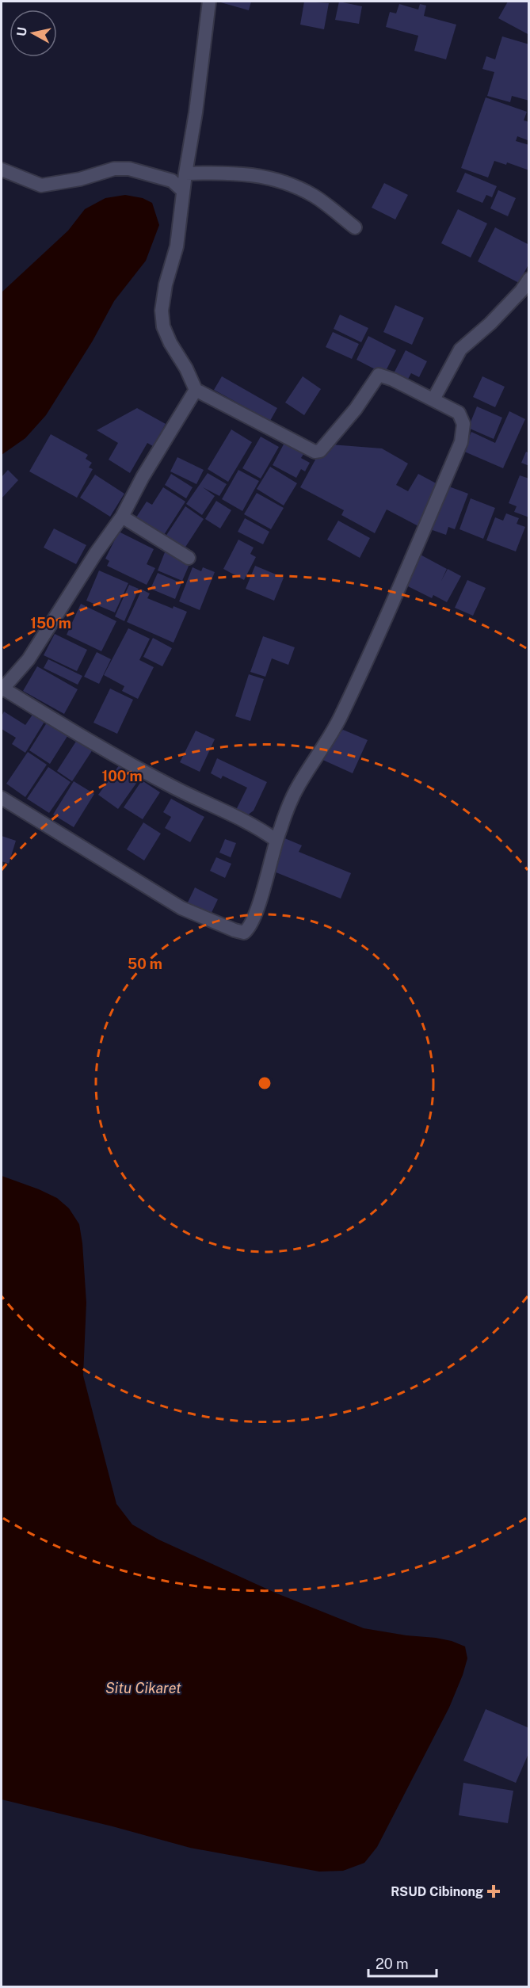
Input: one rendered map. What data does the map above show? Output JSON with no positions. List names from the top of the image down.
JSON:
{
  "water": ["Situ Cikaret"],
  "places": {
    "health": ["RSUD Cibinong"]
  },
  "scale_bar": "20 m",
  "north": "left",
  "rings": ["150 m", "100 m", "50 m"]
}
